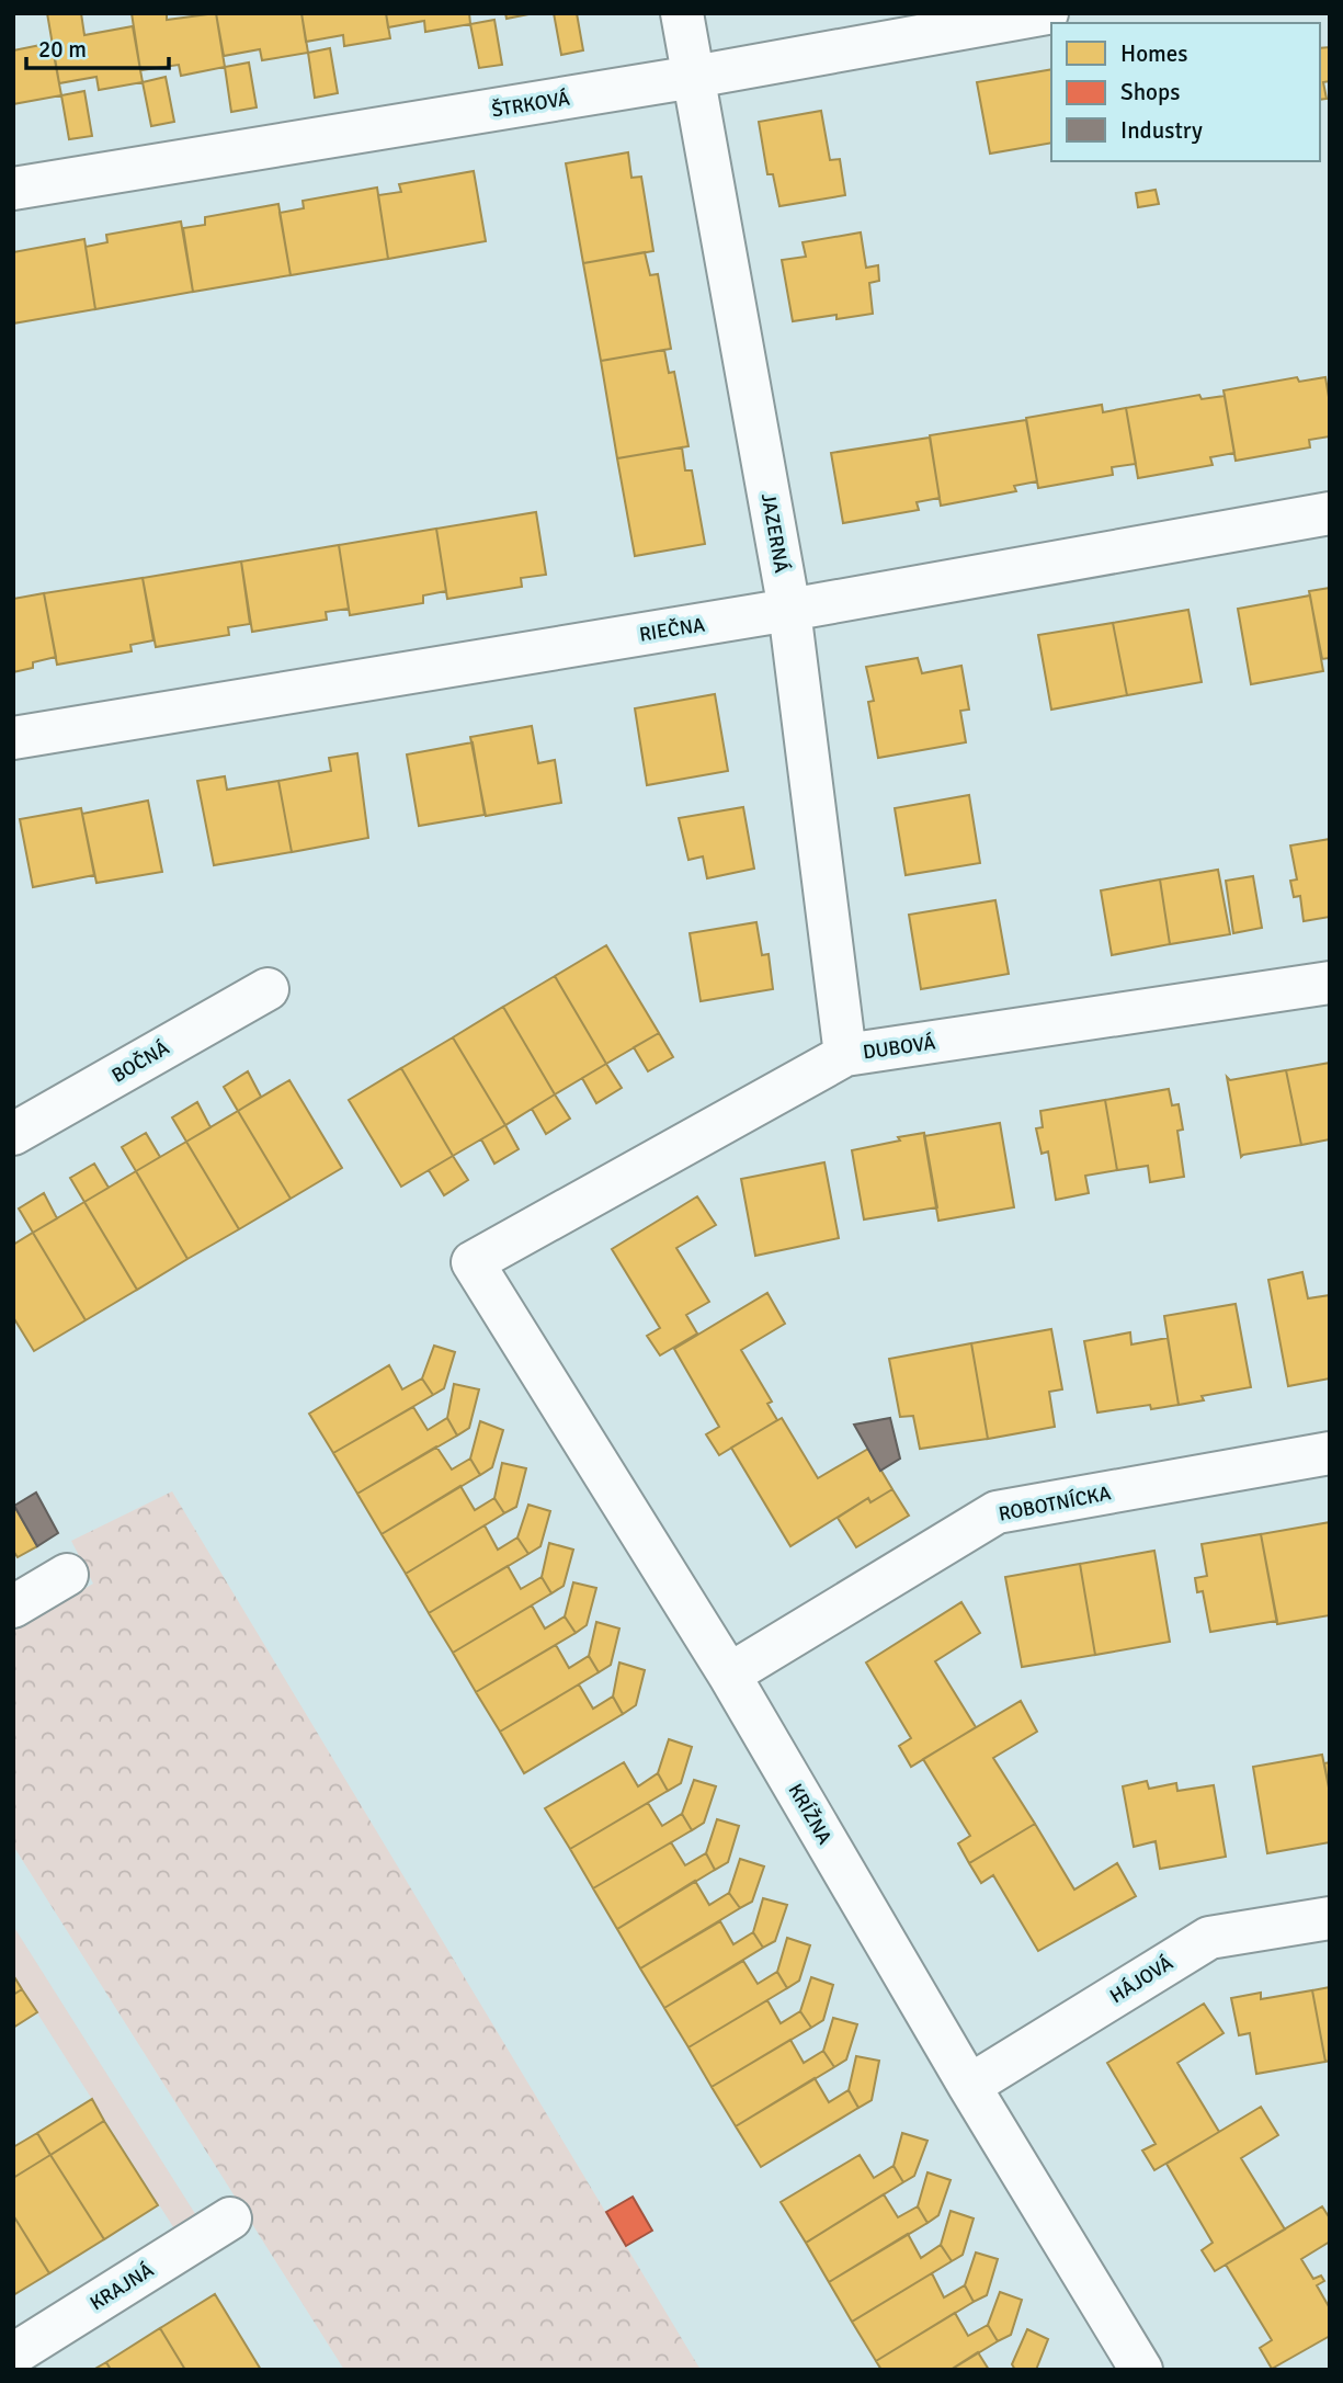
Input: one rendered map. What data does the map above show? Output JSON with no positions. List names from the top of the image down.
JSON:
{
  "streets": {
    "street": [
      "ŠTRKOVÁ",
      "JAZERNÁ",
      "RIEČNA",
      "DUBOVÁ",
      "BOČNÁ",
      "ROBOTNÍCKA",
      "KRÍŽNA",
      "HÁJOVÁ",
      "KRAJNÁ"
    ]
  },
  "crossings": [
    ["ŠTRKOVÁ", "JAZERNÁ"],
    ["JAZERNÁ", "RIEČNA"],
    ["JAZERNÁ", "DUBOVÁ"],
    ["DUBOVÁ", "KRÍŽNA"],
    ["ROBOTNÍCKA", "KRÍŽNA"],
    ["KRÍŽNA", "HÁJOVÁ"]
  ],
  "legend": ["Homes", "Shops", "Industry"],
  "scale_bar": "20 m"
}
